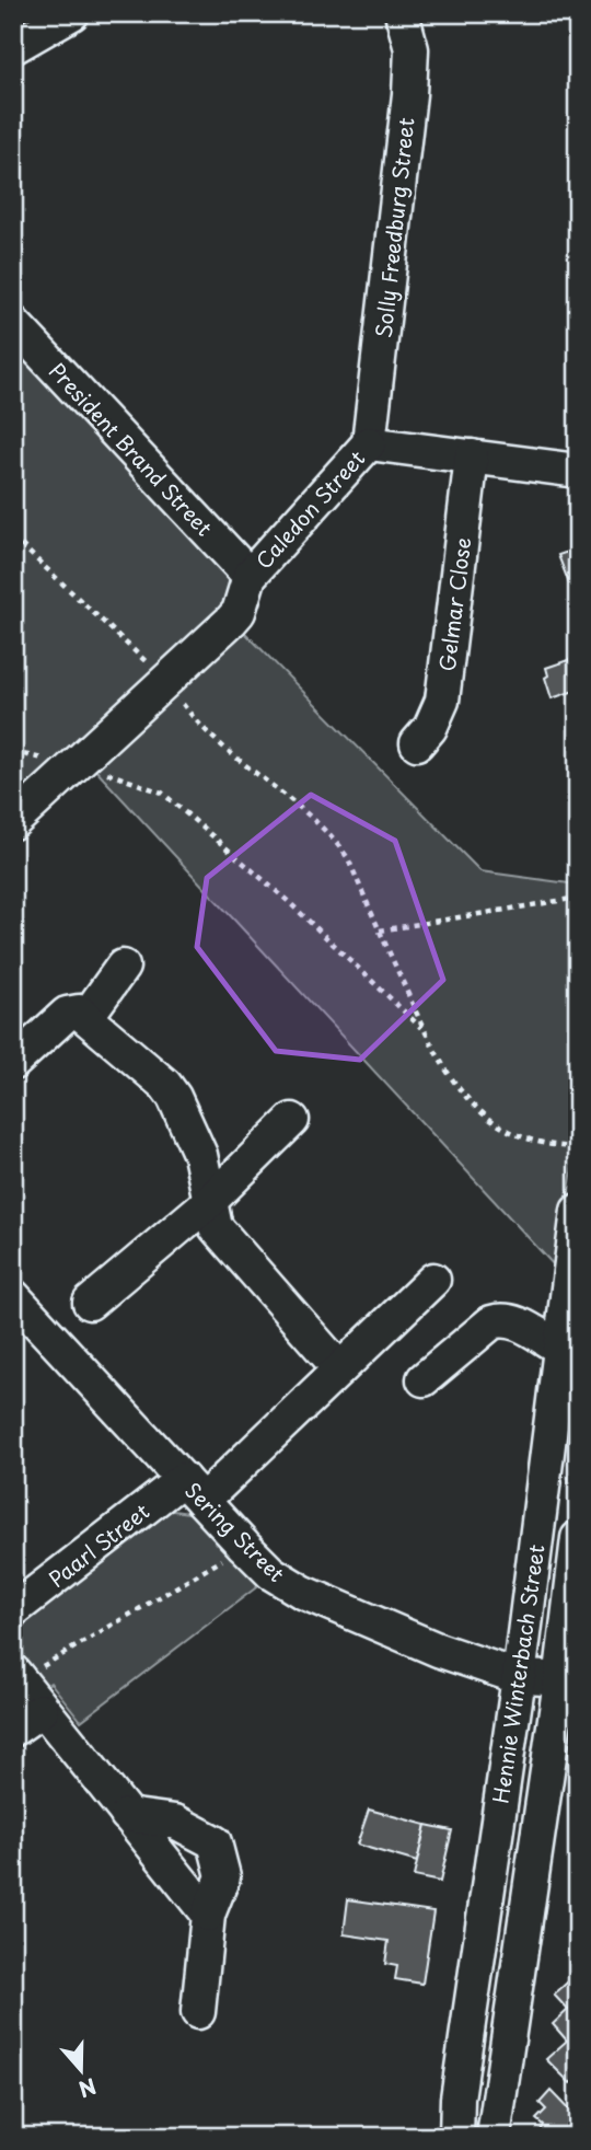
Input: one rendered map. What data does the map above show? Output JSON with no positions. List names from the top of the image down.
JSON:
{
  "streets": {
    "street": [
      "Solly Freedburg Street",
      "President Brand Street",
      "Caledon Street",
      "Gelmar Close",
      "Sering Street",
      "Paarl Street",
      "Hennie Winterbach Street"
    ]
  },
  "crossings": [
    ["Solly Freedburg Street", "Caledon Street"],
    ["President Brand Street", "Caledon Street"],
    ["Caledon Street", "Gelmar Close"],
    ["Sering Street", "Paarl Street"],
    ["Sering Street", "Hennie Winterbach Street"]
  ],
  "north": "bottom"
}
